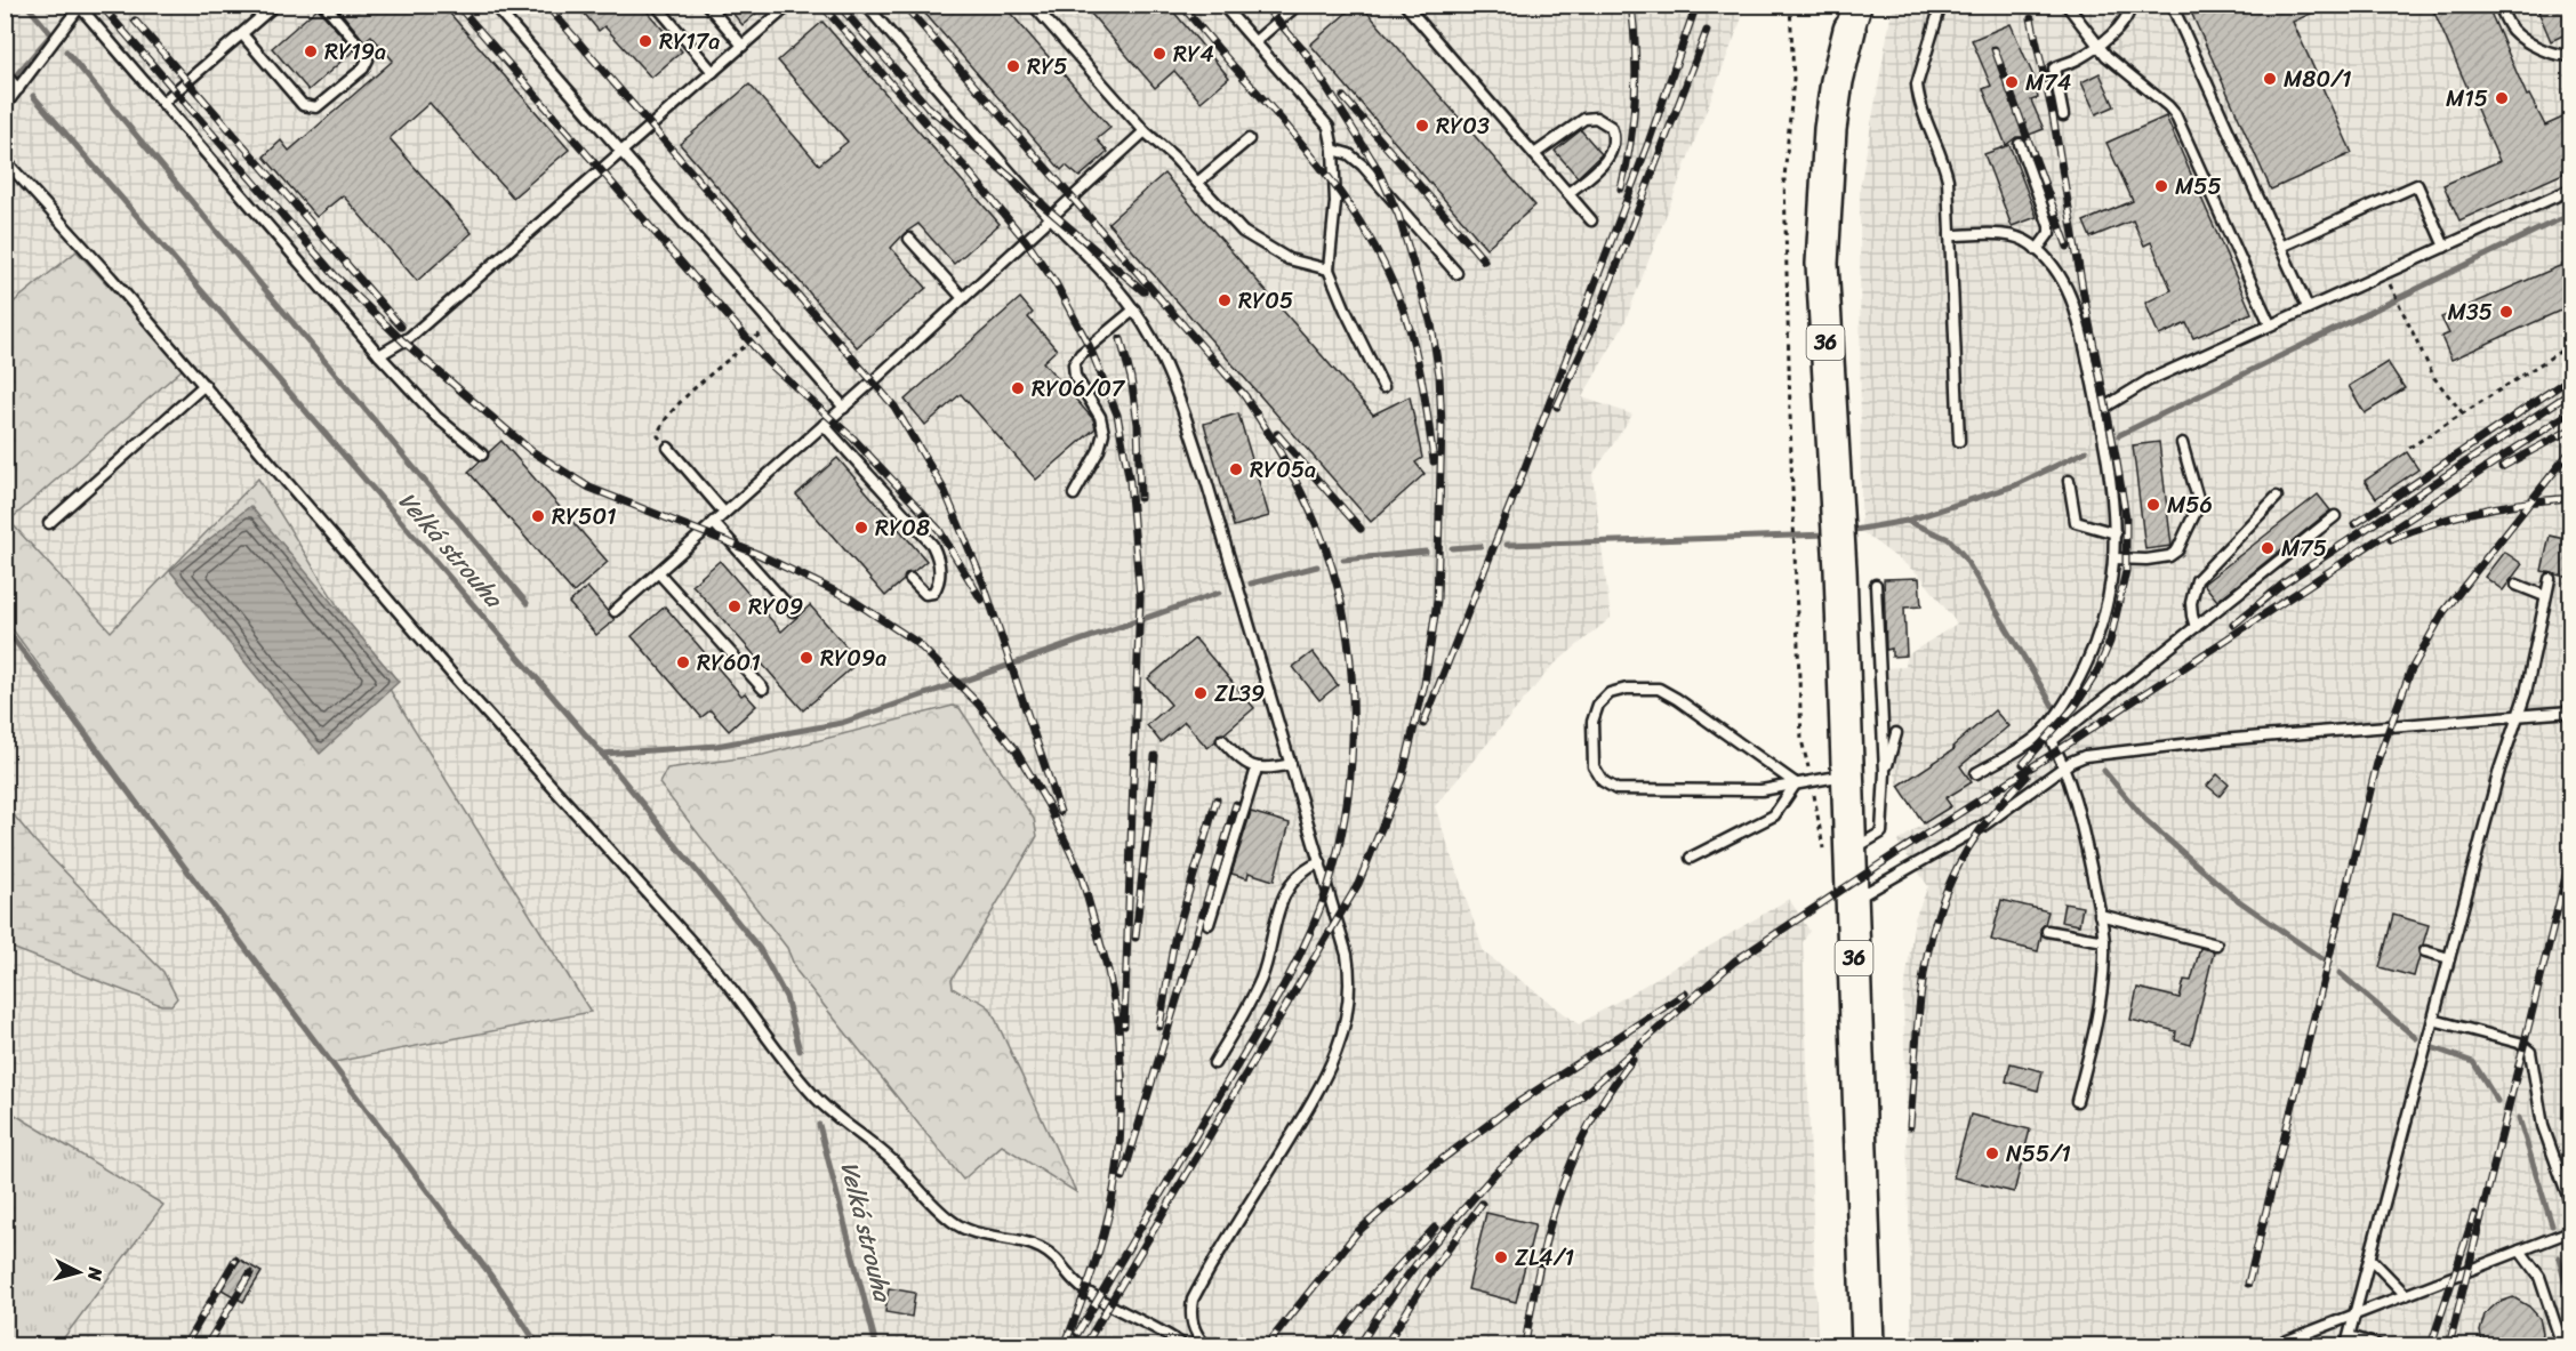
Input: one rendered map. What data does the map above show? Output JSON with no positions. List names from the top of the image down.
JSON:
{
  "streets": {
    "main road": ["36"]
  },
  "water": ["Velká strouha"],
  "places": [
    "RY17a",
    "RY19a",
    "RY4",
    "RY5",
    "M80/1",
    "M74",
    "M15",
    "RY03",
    "M55",
    "RY05",
    "M35",
    "RY06/07",
    "RY05a",
    "M56",
    "RY501",
    "RY08",
    "M75",
    "RY09",
    "RY09a",
    "RY601",
    "ZL39",
    "N55/1",
    "ZL4/1"
  ],
  "north": "right"
}
